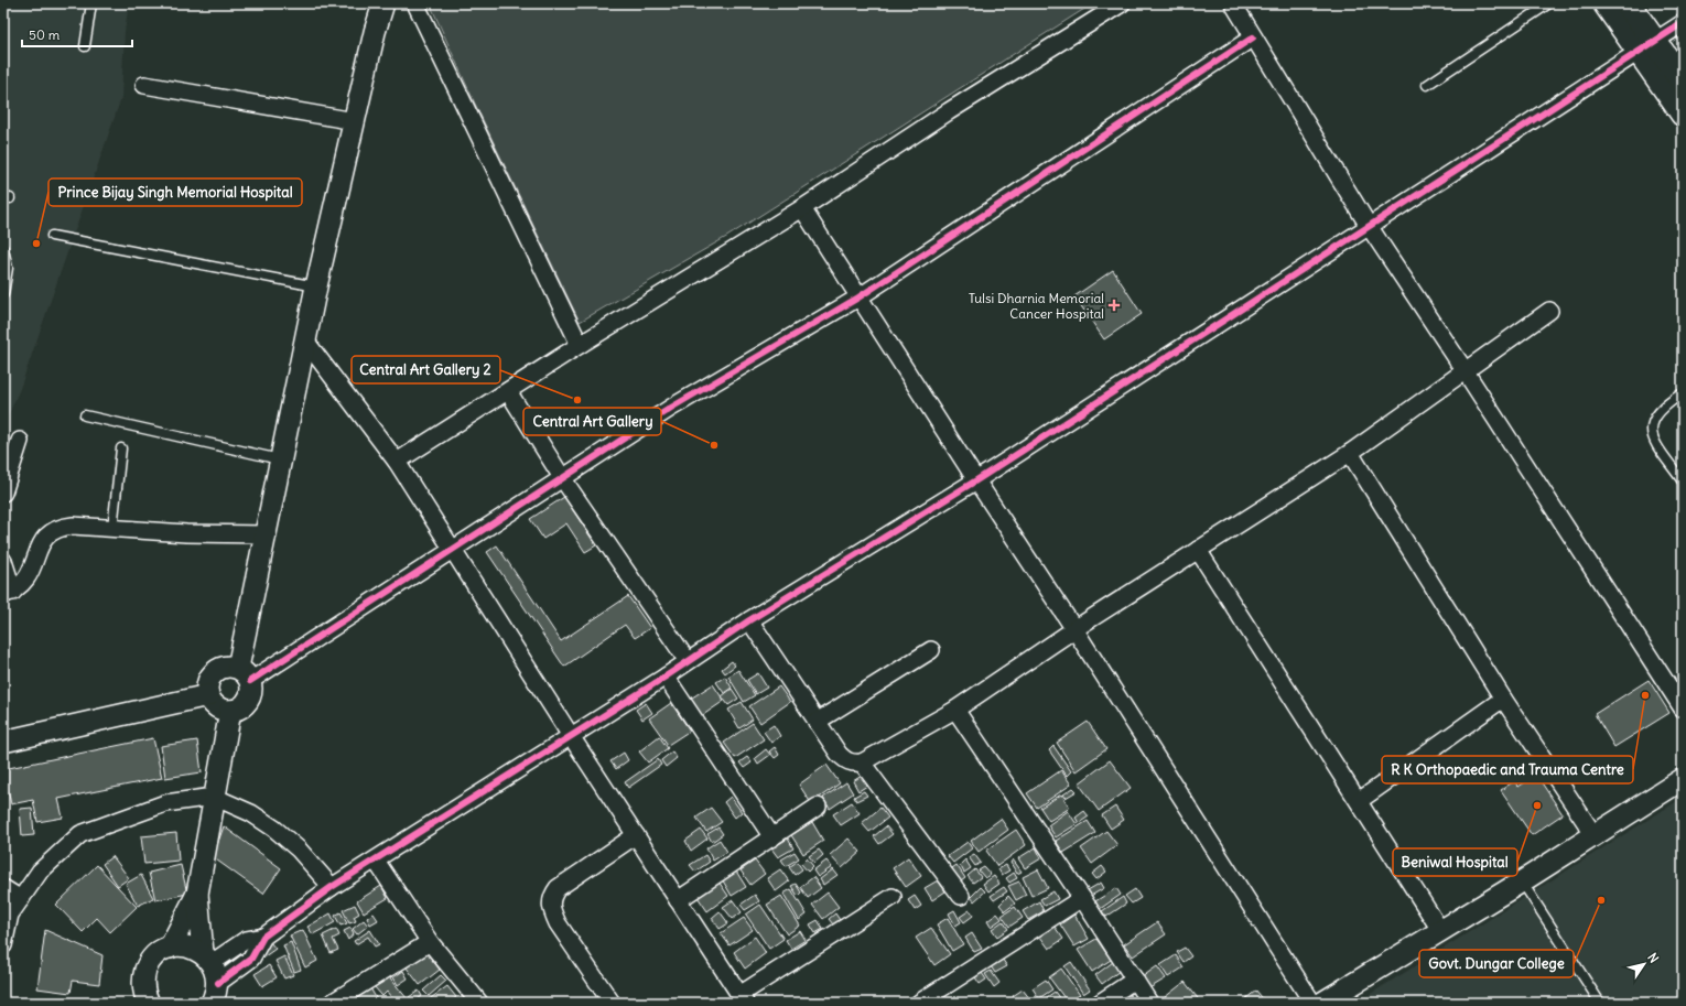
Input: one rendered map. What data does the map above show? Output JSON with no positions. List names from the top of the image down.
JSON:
{
  "places": {
    "other": [
      "Prince Bijay Singh Memorial Hospital",
      "Central Art Gallery 2",
      "Central Art Gallery",
      "R K Orthopaedic and Trauma Centre",
      "Beniwal Hospital",
      "Govt. Dungar College"
    ],
    "health": ["Tulsi Dharnia Memorial Cancer Hospital"]
  },
  "scale_bar": "50 m",
  "north": "top right"
}
